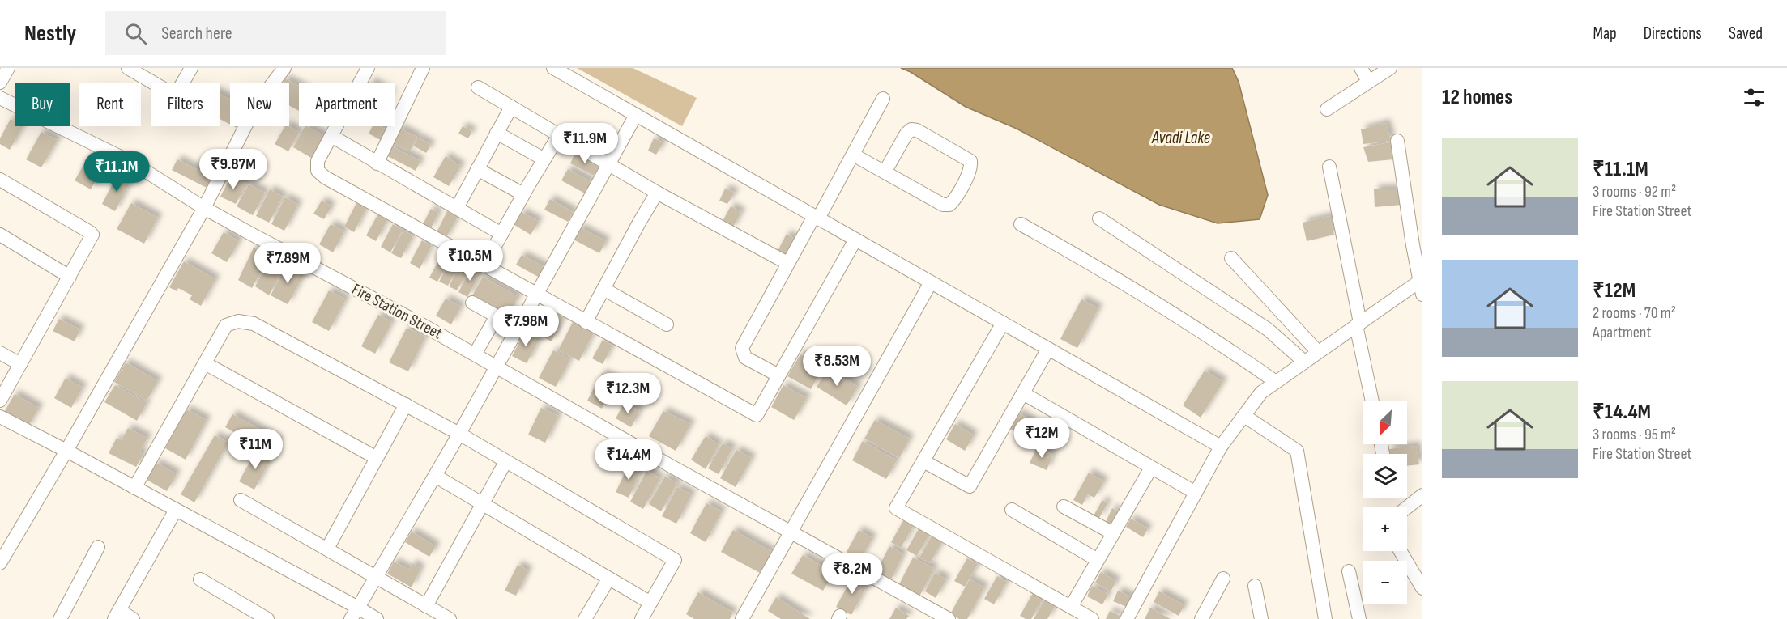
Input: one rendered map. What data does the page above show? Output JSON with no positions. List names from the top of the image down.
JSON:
{
  "streets": {
    "street": ["Fire Station Street"]
  },
  "water": ["Avadi Lake"],
  "north": "bottom left",
  "page": {
    "header": "Nestly",
    "search": "Search here",
    "nav": ["Map", "Directions", "Saved"],
    "heading": "12 homes",
    "chip": [
      "Buy",
      "Rent",
      "Filters",
      "New",
      "Apartment"
    ],
    "price": [
      "₹11.9M",
      "₹9.87M",
      "₹11.1M",
      "₹10.5M",
      "₹7.89M",
      "₹7.98M",
      "₹8.53M",
      "₹12.3M",
      "₹12M",
      "₹11M",
      "₹14.4M",
      "₹8.2M"
    ],
    "list": [
      {
        "name": "₹11.1M",
        "note": "3 rooms · 92 m² · Fire Station Street"
      },
      {
        "name": "₹12M",
        "note": "2 rooms · 70 m² · Apartment"
      },
      {
        "name": "₹14.4M",
        "note": "3 rooms · 95 m² · Fire Station Street"
      }
    ],
    "map_buttons": ["+", "−"]
  }
}
